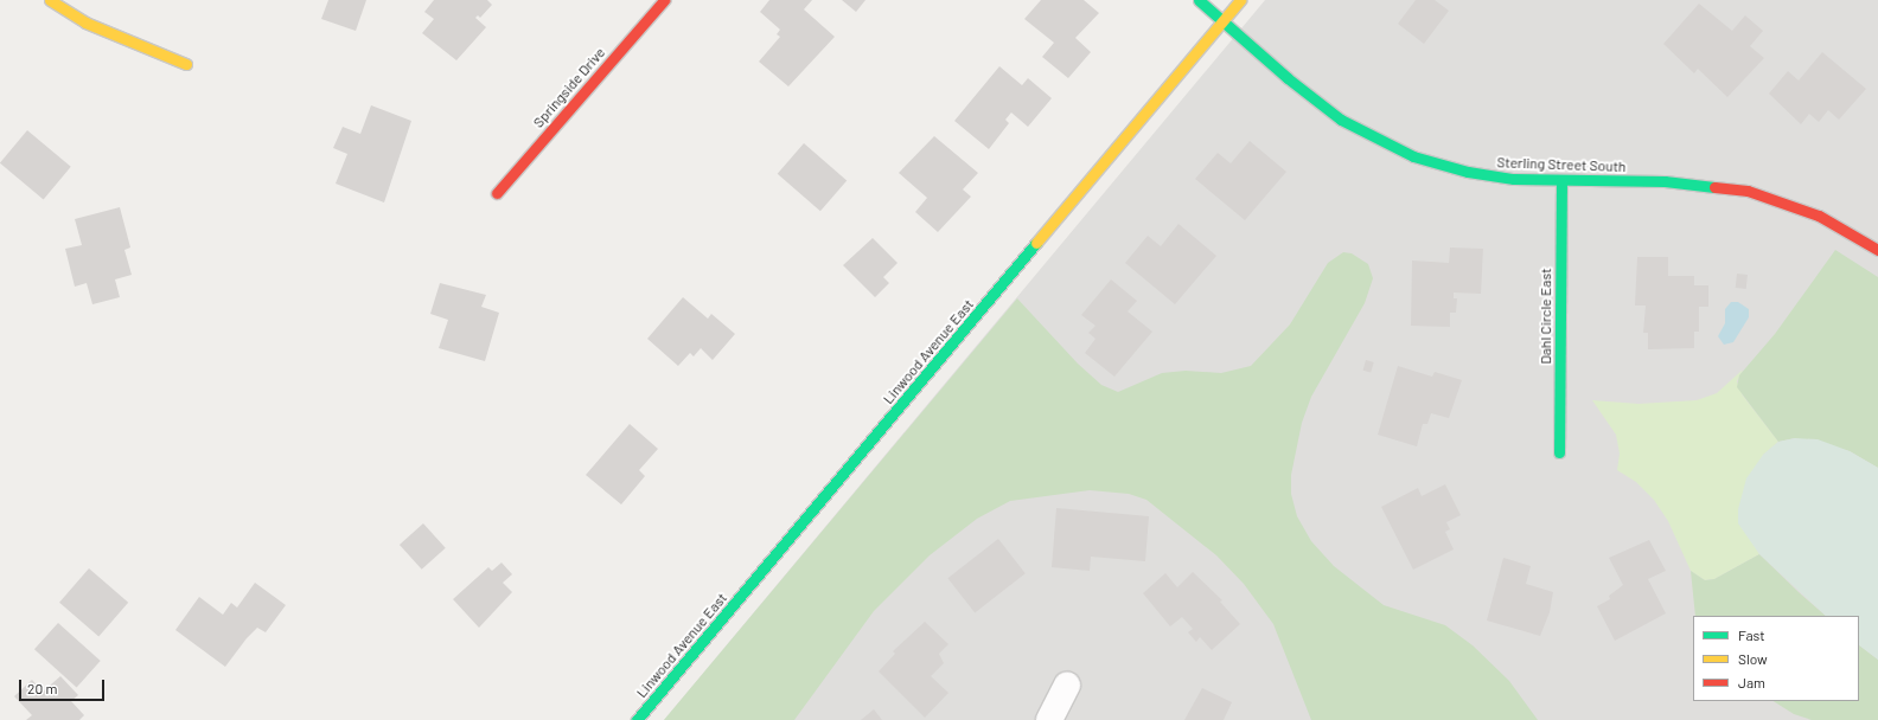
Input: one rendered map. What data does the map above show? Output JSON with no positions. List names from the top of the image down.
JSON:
{
  "streets": {
    "street": [
      "Springside Drive",
      "Sterling Street South",
      "Dahl Circle East",
      "Linwood Avenue East"
    ]
  },
  "crossings": [
    ["Sterling Street South", "Dahl Circle East"],
    ["Sterling Street South", "Linwood Avenue East"]
  ],
  "legend": ["Fast", "Slow", "Jam"],
  "scale_bar": "20 m"
}
